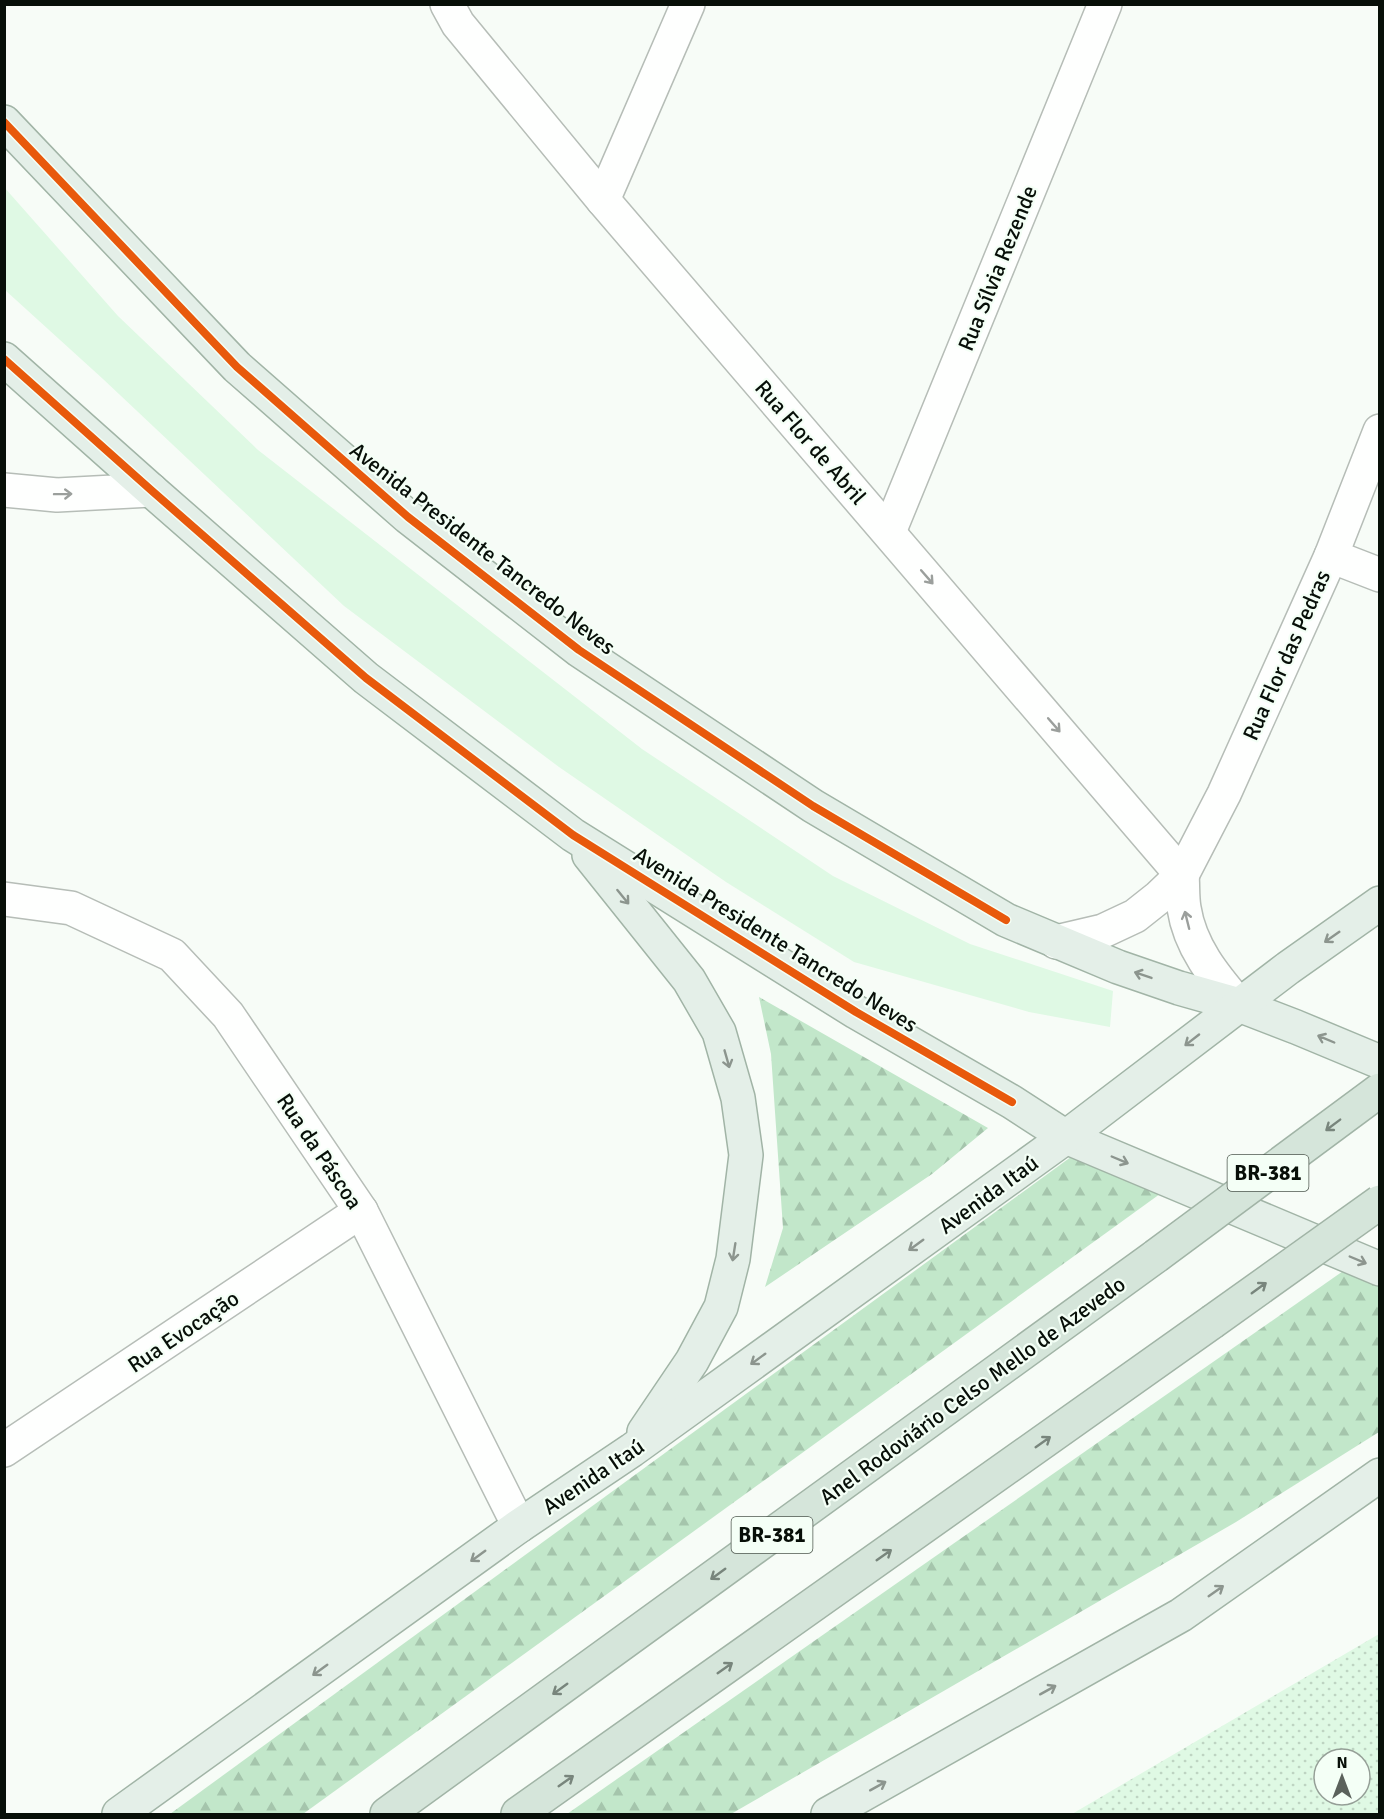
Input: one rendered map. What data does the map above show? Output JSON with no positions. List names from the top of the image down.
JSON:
{
  "streets": {
    "highway": ["BR-381", "Anel Rodoviário Celso Mello de Azevedo"],
    "main road": ["Avenida Presidente Tancredo Neves", "Avenida Itaú"],
    "street": [
      "Rua Sílvia Rezende",
      "Rua Flor de Abril",
      "Rua Flor das Pedras",
      "Rua da Páscoa",
      "Rua Evocação"
    ]
  },
  "crossings": [
    ["Rua Sílvia Rezende", "Rua Flor de Abril"],
    ["Rua Flor de Abril", "Rua Flor das Pedras"],
    ["Avenida Presidente Tancredo Neves", "Rua Flor das Pedras"],
    ["Avenida Presidente Tancredo Neves", "Avenida Itaú"],
    ["Rua da Páscoa", "Avenida Itaú"],
    ["Rua da Páscoa", "Rua Evocação"]
  ],
  "one_way": ["Rua Flor de Abril", "Avenida Itaú"],
  "north": "top"
}
